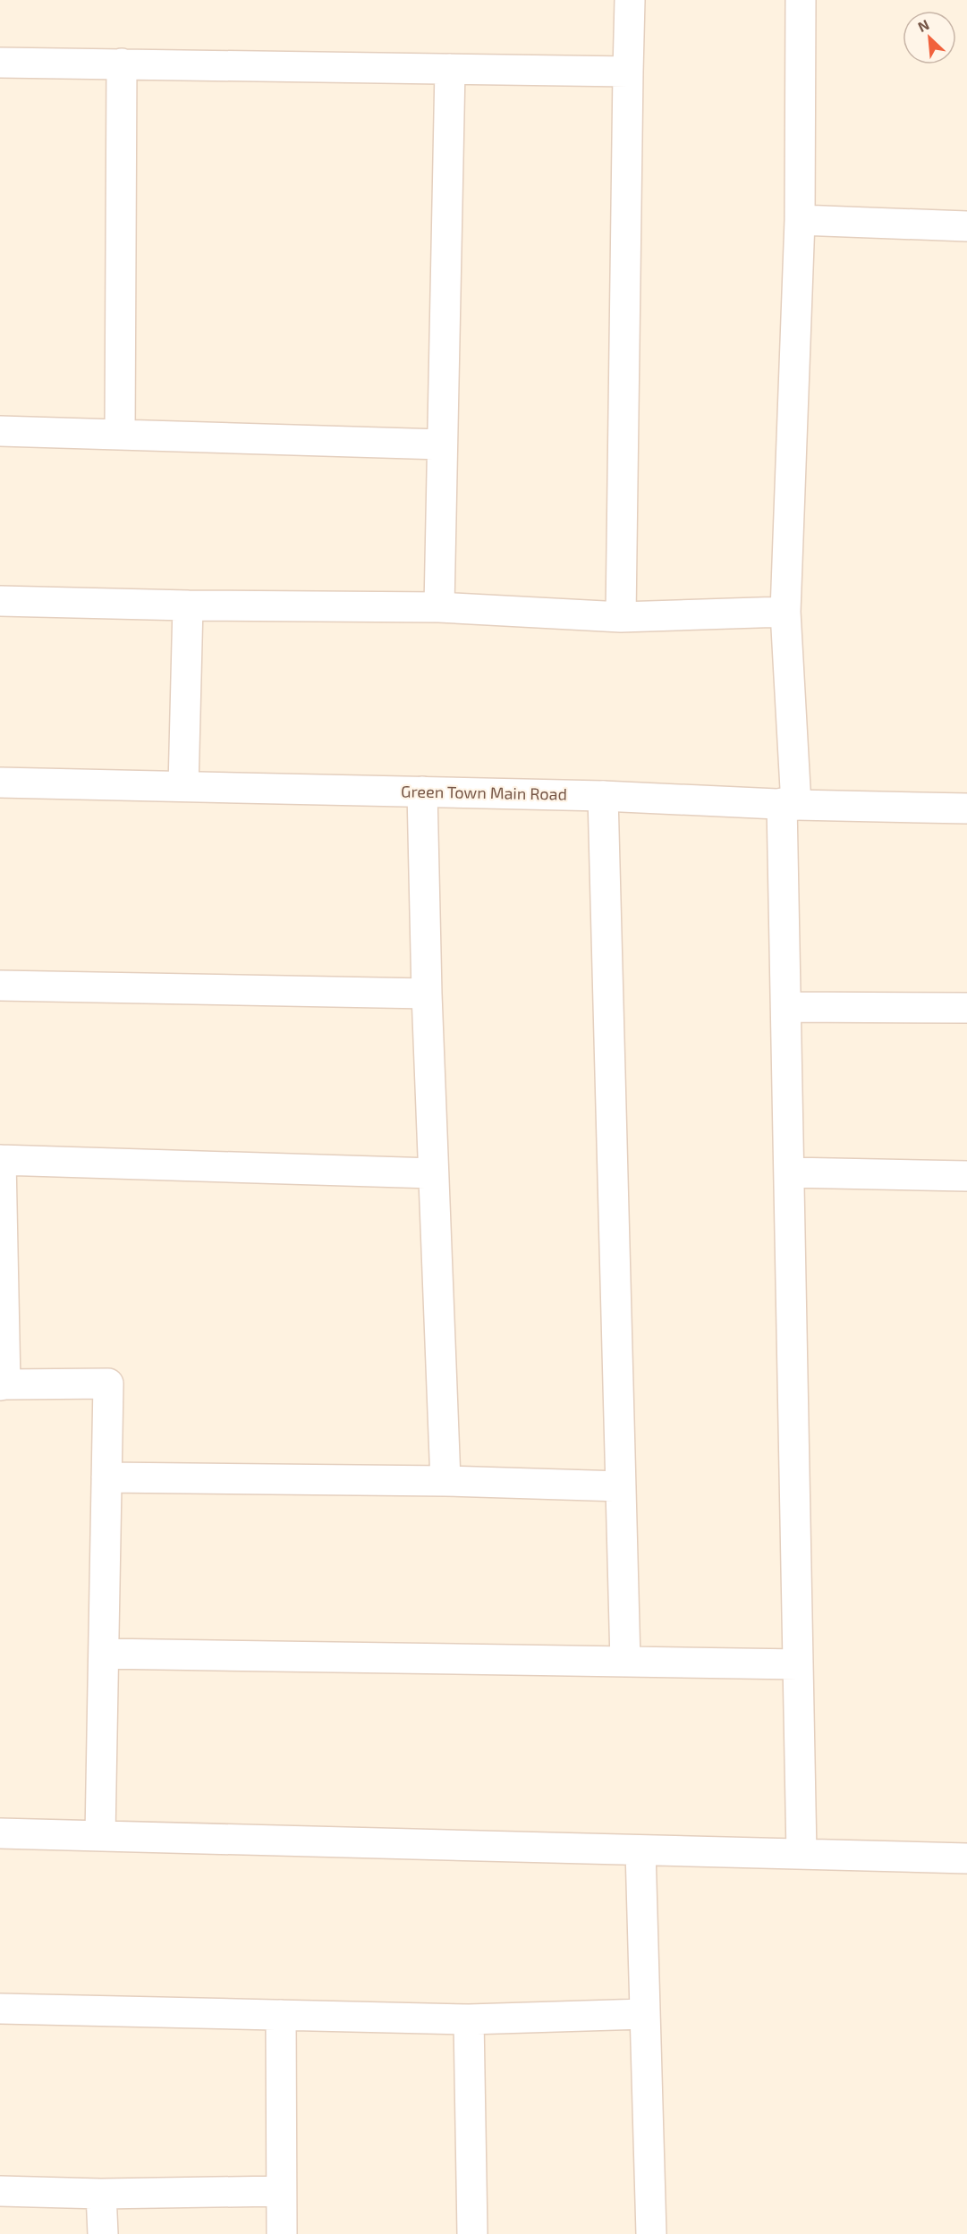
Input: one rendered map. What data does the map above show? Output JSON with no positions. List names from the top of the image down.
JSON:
{
  "streets": {
    "street": ["Green Town Main Road"]
  },
  "north": "top left"
}
